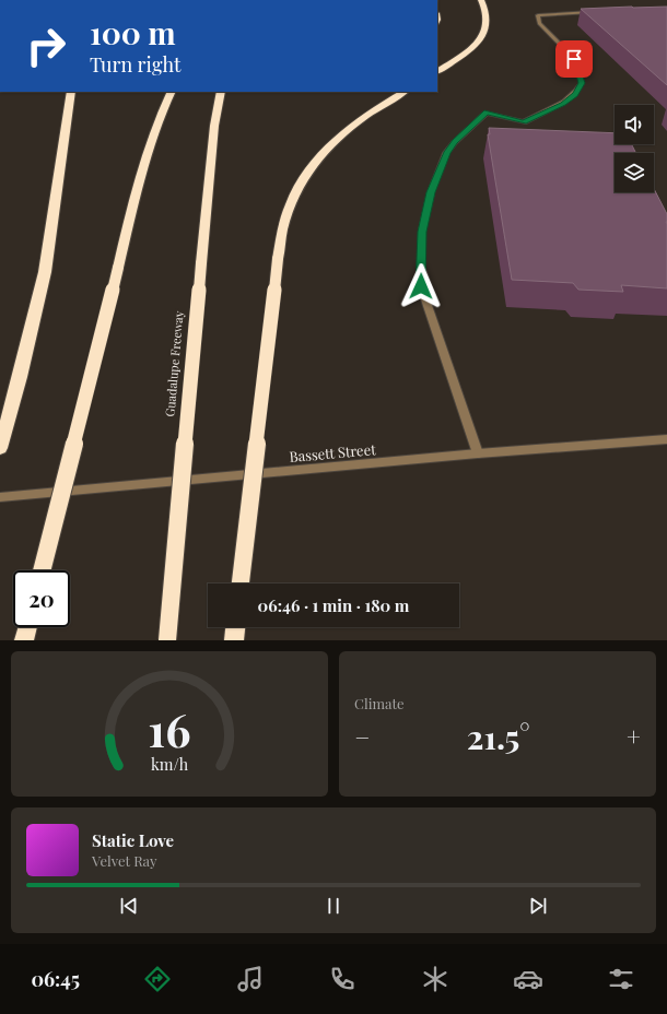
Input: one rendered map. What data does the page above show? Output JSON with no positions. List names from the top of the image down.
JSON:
{
  "streets": {
    "highway": ["Guadalupe Freeway"],
    "street": ["Bassett Street"]
  },
  "page": {
    "turn": ["100 m", "Turn right"],
    "limit": "20",
    "trip": "06:46 · 1 min · 180 m",
    "tile": "Climate",
    "heat": ["−", "21.5°", "+"],
    "song": ["Static Love", "Velvet Ray"],
    "tabs": "06:45",
    "gauge": ["16", "km/h"]
  }
}
